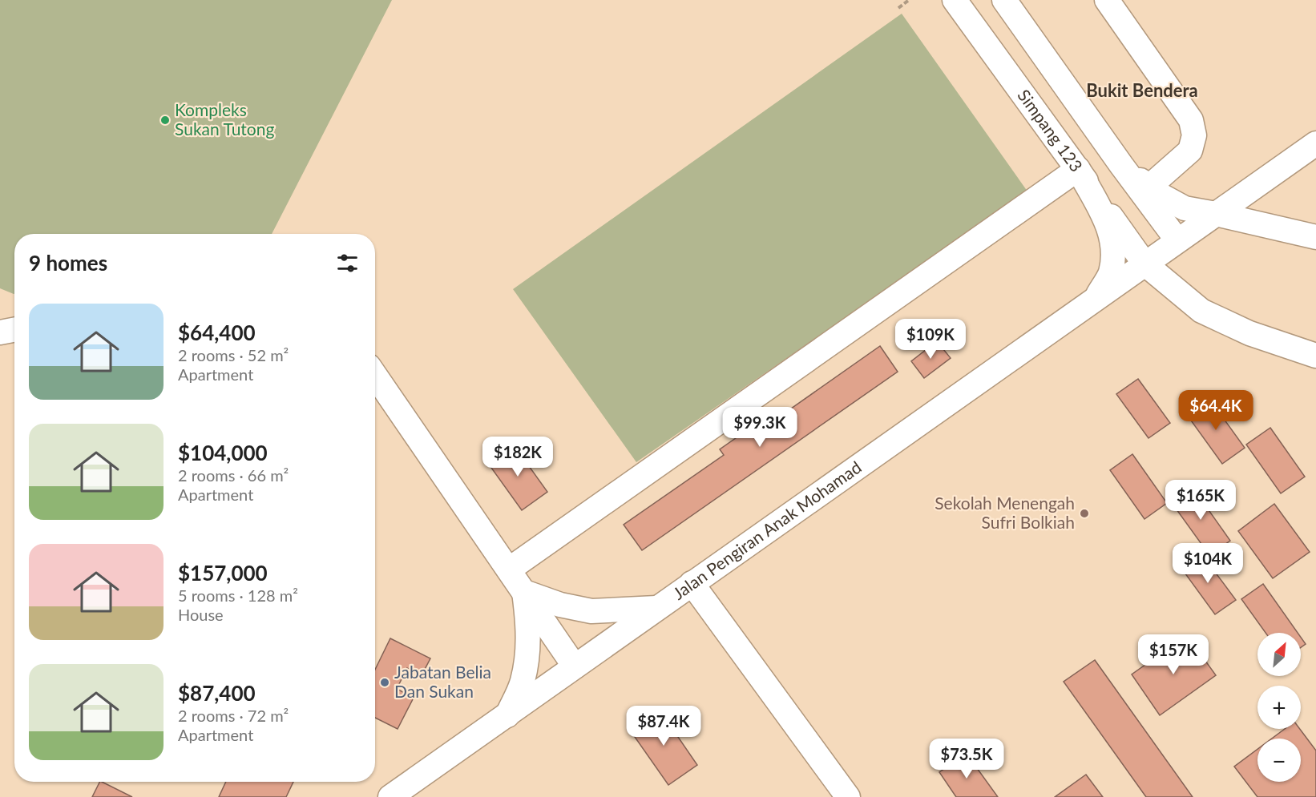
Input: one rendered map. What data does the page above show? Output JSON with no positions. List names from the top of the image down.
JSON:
{
  "streets": {
    "street": ["Simpang 123", "Jalan Pengiran Anak Mohamad"]
  },
  "crossings": [
    ["Simpang 123", "Jalan Pengiran Anak Mohamad"]
  ],
  "districts": ["Bukit Bendera"],
  "places": ["Kompleks Sukan Tutong", "Sekolah Menengah Sufri Bolkiah", "Jabatan Belia Dan Sukan"],
  "north": "top right",
  "page": {
    "heading": "9 homes",
    "list": [
      {
        "name": "$64,400",
        "note": "2 rooms · 52 m² · Apartment"
      },
      {
        "name": "$104,000",
        "note": "2 rooms · 66 m² · Apartment"
      },
      {
        "name": "$157,000",
        "note": "5 rooms · 128 m² · House"
      },
      {
        "name": "$87,400",
        "note": "2 rooms · 72 m² · Apartment"
      }
    ],
    "price": [
      "$109K",
      "$64.4K",
      "$99.3K",
      "$182K",
      "$165K",
      "$104K",
      "$157K",
      "$87.4K",
      "$73.5K"
    ],
    "map_buttons": ["+", "−"]
  }
}
